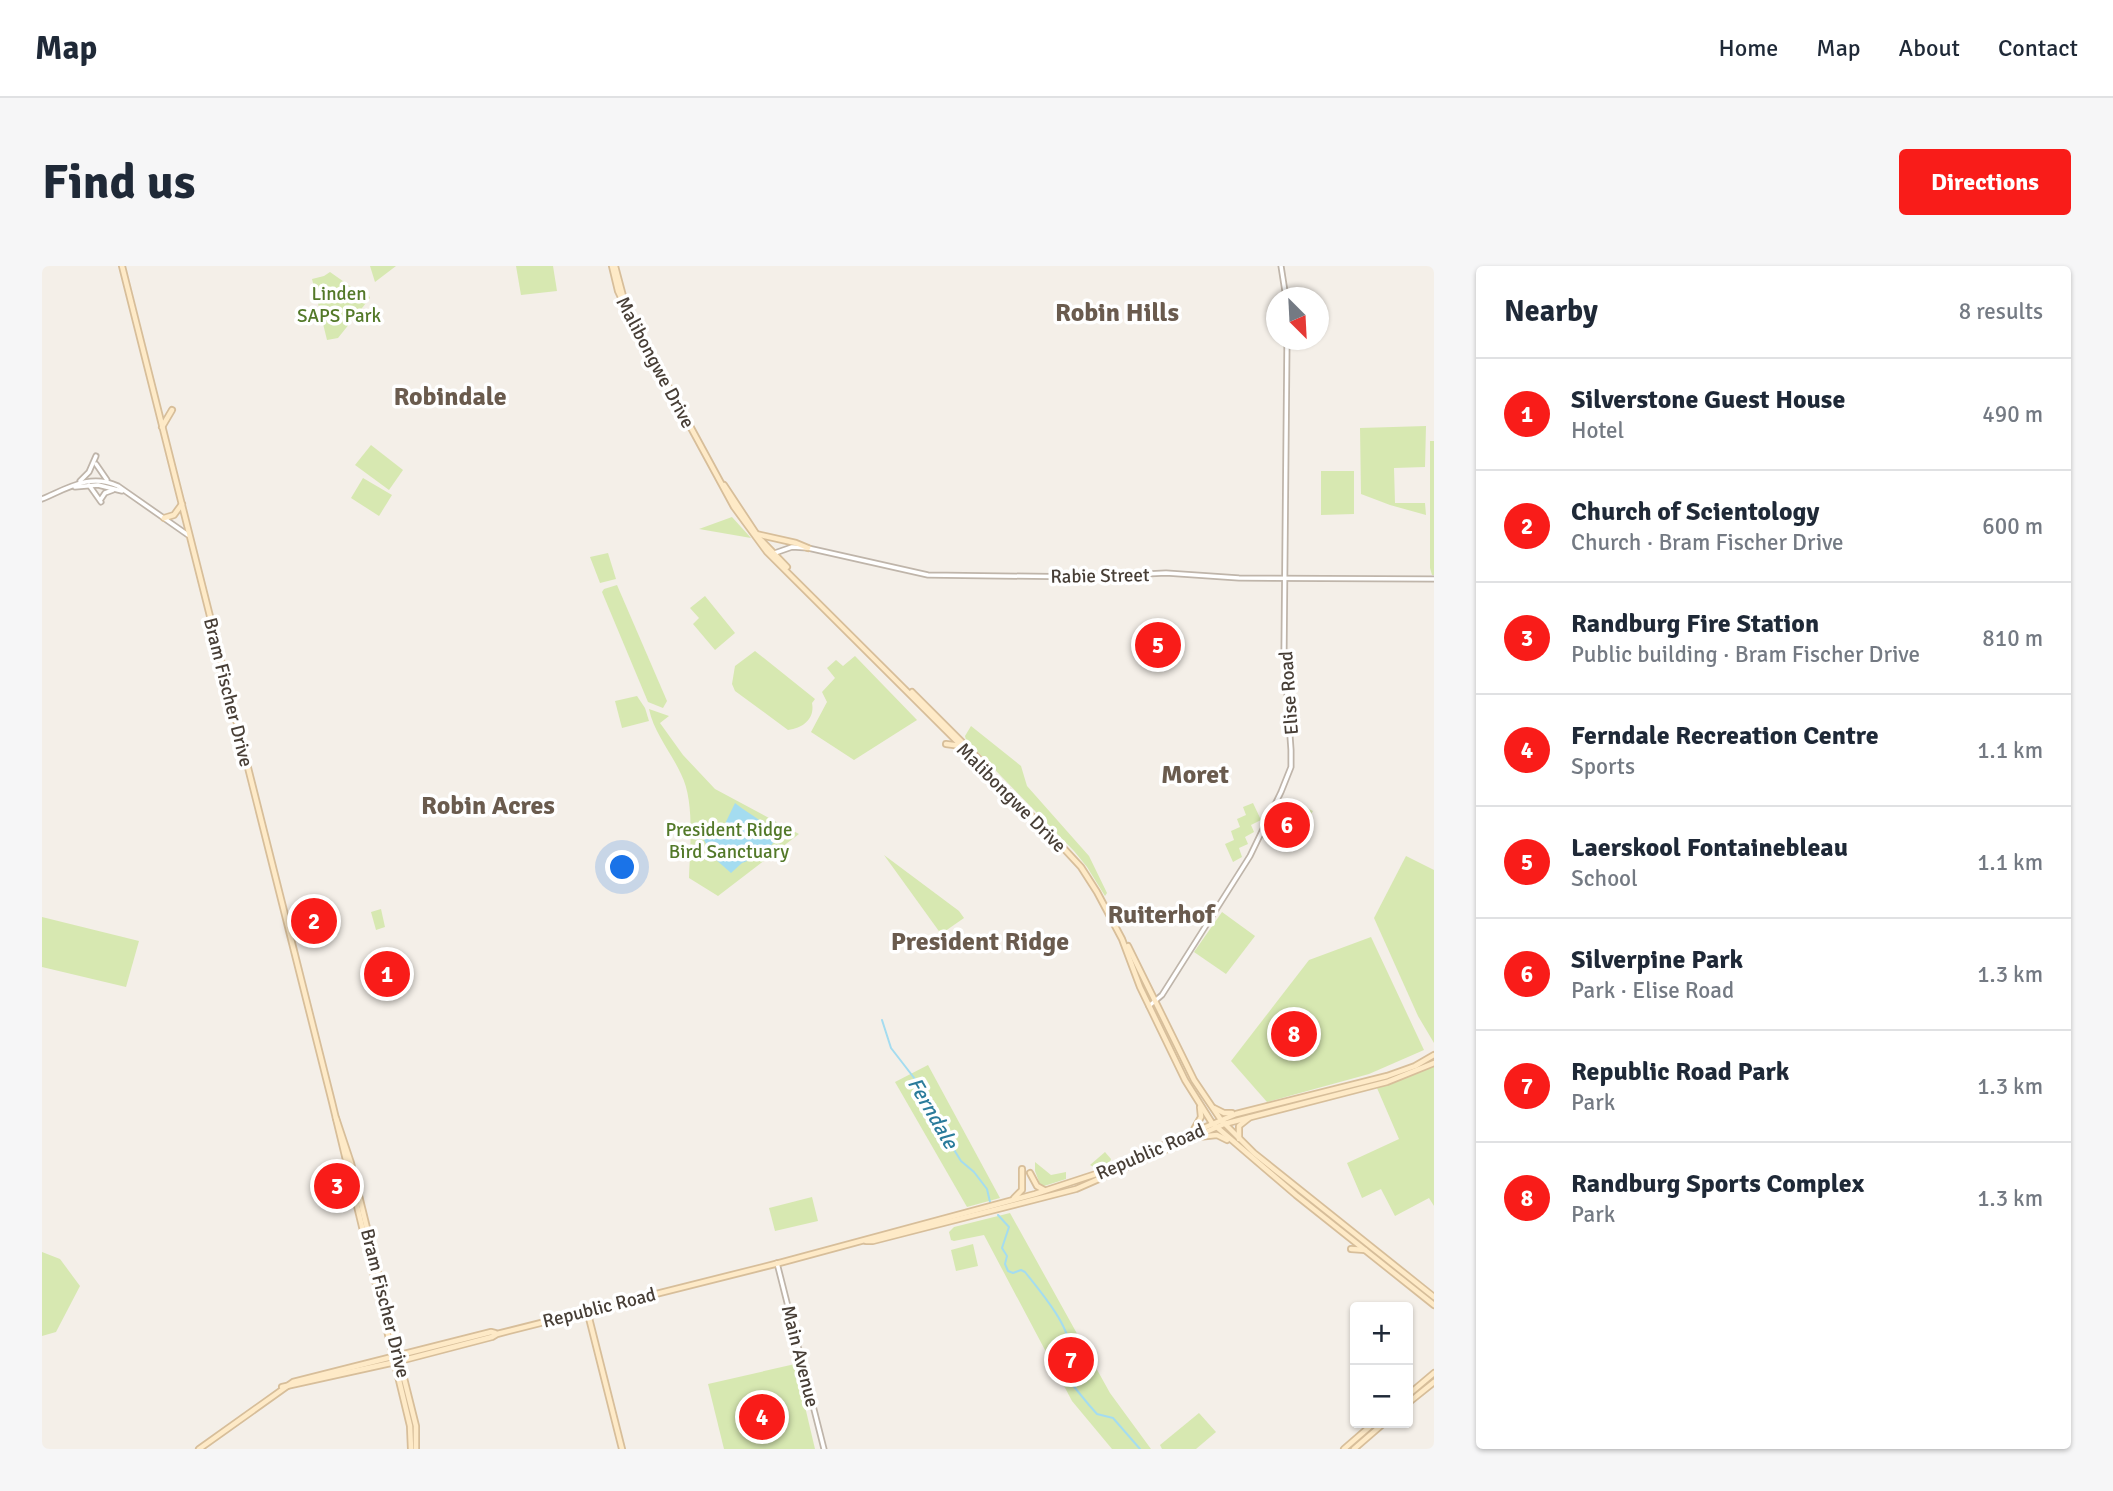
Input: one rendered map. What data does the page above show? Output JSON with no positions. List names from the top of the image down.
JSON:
{
  "streets": {
    "main road": ["Malibongwe Drive", "Bram Fischer Drive", "Republic Road"],
    "street": ["Rabie Street", "Elise Road", "Main Avenue"]
  },
  "crossings": [
    ["Malibongwe Drive", "Rabie Street"],
    ["Malibongwe Drive", "Elise Road"],
    ["Malibongwe Drive", "Republic Road"],
    ["Rabie Street", "Elise Road"],
    ["Bram Fischer Drive", "Republic Road"],
    ["Republic Road", "Main Avenue"]
  ],
  "districts": [
    "Robin Hills",
    "Robindale",
    "Moret",
    "Robin Acres",
    "Ruiterhof",
    "President Ridge"
  ],
  "water": ["Ferndale"],
  "parks": ["Linden SAPS Park", "President Ridge Bird Sanctuary"],
  "north": "bottom right",
  "page": {
    "header": "Map",
    "nav": [
      "Home",
      "Map",
      "About",
      "Contact"
    ],
    "buttons": "Directions",
    "title": "Find us",
    "heading": ["Nearby", "8 results"],
    "list": [
      {
        "mark": "1",
        "name": "Silverstone Guest House",
        "note": "Hotel",
        "value": "490 m"
      },
      {
        "mark": "2",
        "name": "Church of Scientology",
        "note": "Church · Bram Fischer Drive",
        "value": "600 m"
      },
      {
        "mark": "3",
        "name": "Randburg Fire Station",
        "note": "Public building · Bram Fischer Drive",
        "value": "810 m"
      },
      {
        "mark": "4",
        "name": "Ferndale Recreation Centre",
        "note": "Sports",
        "value": "1.1 km"
      },
      {
        "mark": "5",
        "name": "Laerskool Fontainebleau",
        "note": "School",
        "value": "1.1 km"
      },
      {
        "mark": "6",
        "name": "Silverpine Park",
        "note": "Park · Elise Road",
        "value": "1.3 km"
      },
      {
        "mark": "7",
        "name": "Republic Road Park",
        "note": "Park",
        "value": "1.3 km"
      },
      {
        "mark": "8",
        "name": "Randburg Sports Complex",
        "note": "Park",
        "value": "1.3 km"
      }
    ],
    "pins": [
      "5",
      "6",
      "2",
      "1",
      "8",
      "3",
      "7",
      "4"
    ],
    "map_buttons": ["+", "−"]
  }
}
